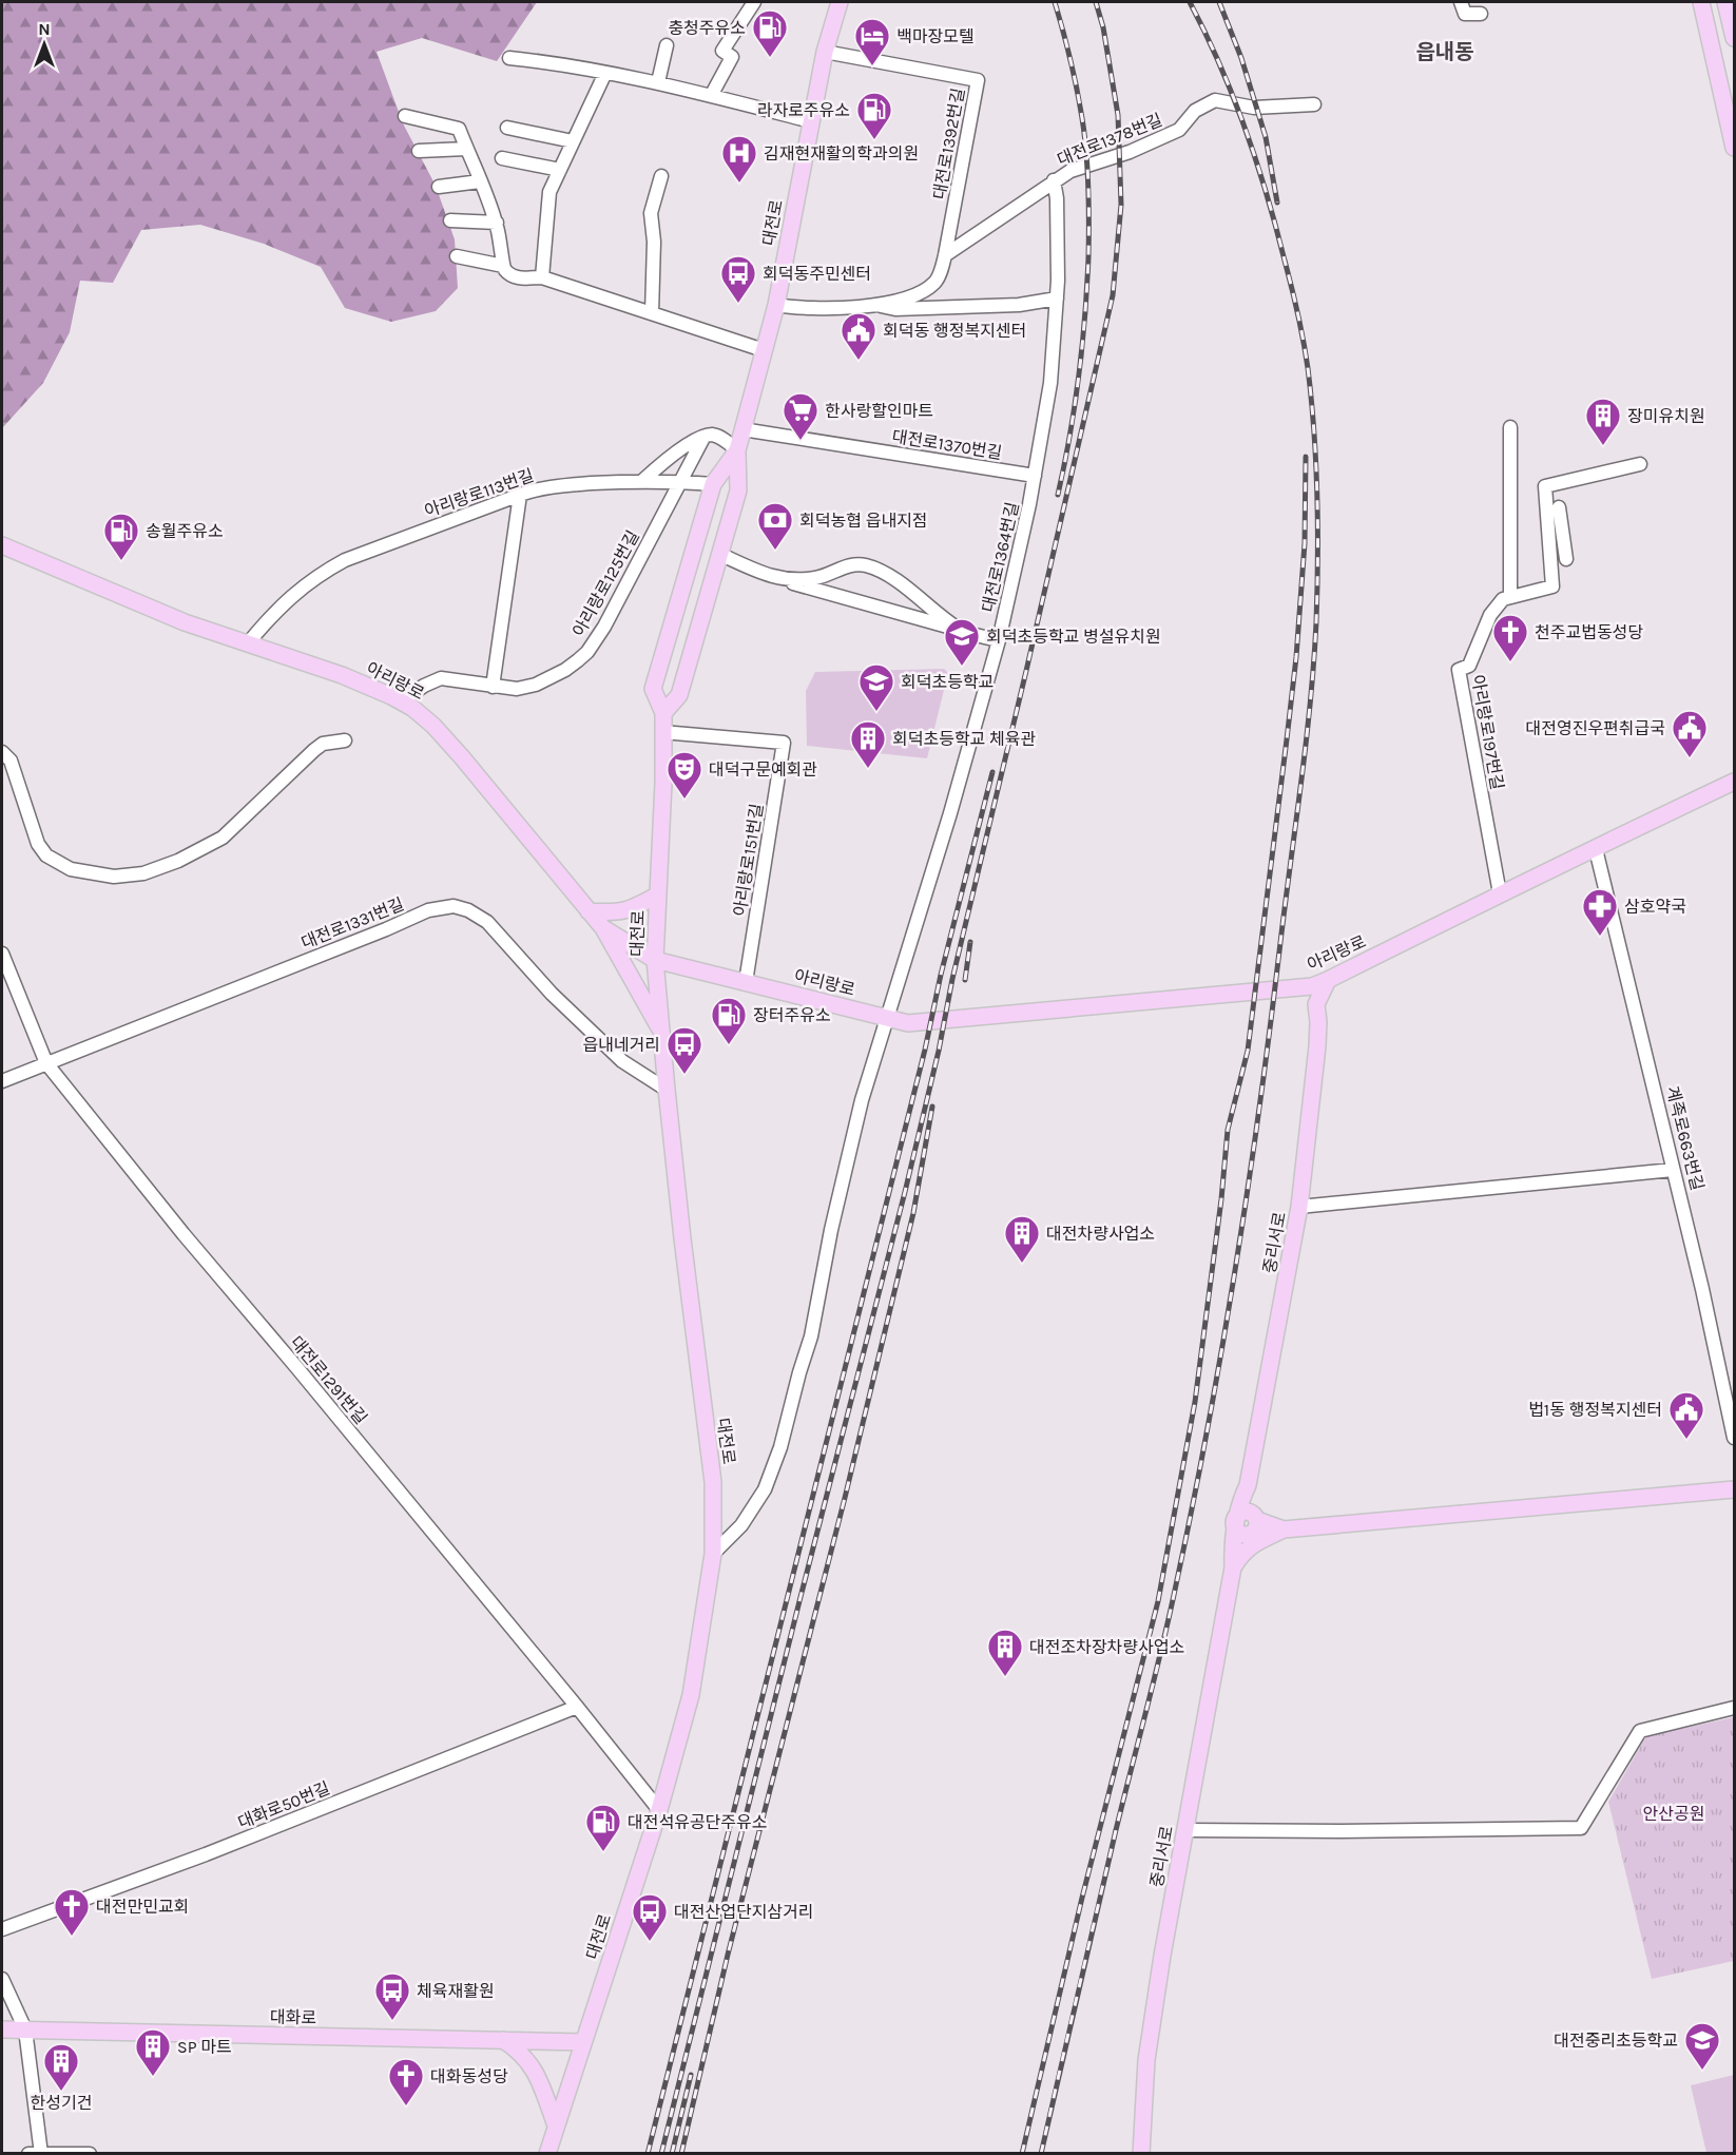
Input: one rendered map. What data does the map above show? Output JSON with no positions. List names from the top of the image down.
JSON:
{
  "streets": {
    "main road": [
      "대전로",
      "아리랑로",
      "중리서로",
      "대화로"
    ],
    "street": [
      "대전로1378번길",
      "대전로1392번길",
      "대전로1370번길",
      "아리랑로113번길",
      "대전로1364번길",
      "아리랑로125번길",
      "아리랑로197번길",
      "아리랑로151번길",
      "대전로1331번길",
      "계족로663번길",
      "대전로1291번길",
      "대화로50번길"
    ]
  },
  "crossings": [
    ["대전로1378번길", "대전로1392번길"],
    ["대전로1378번길", "대전로1364번길"],
    ["대전로1392번길", "대전로"],
    ["대전로", "대전로1370번길"],
    ["대전로", "아리랑로113번길"],
    ["대전로", "대전로1364번길"],
    ["대전로", "아리랑로"],
    ["대전로", "아리랑로151번길"],
    ["대전로", "대전로1331번길"],
    ["대전로", "대전로1291번길"],
    ["대전로", "대화로"],
    ["대전로1370번길", "대전로1364번길"],
    ["아리랑로113번길", "아리랑로125번길"],
    ["아리랑로113번길", "아리랑로"],
    ["아리랑로125번길", "아리랑로"],
    ["아리랑로", "아리랑로197번길"],
    ["아리랑로", "아리랑로151번길"],
    ["아리랑로", "계족로663번길"],
    ["아리랑로", "중리서로"],
    ["대전로1331번길", "대전로1291번길"],
    ["대전로1291번길", "대화로50번길"]
  ],
  "districts": ["읍내동"],
  "parks": ["안산공원"],
  "places": {
    "fuel station": [
      "충청주유소",
      "라자로주유소",
      "송월주유소",
      "장터주유소",
      "대전석유공단주유소"
    ],
    "hotel": ["백마장모텔"],
    "hospital": ["김재현재활의학과의원"],
    "bus stop": [
      "회덕동주민센터",
      "읍내네거리",
      "대전산업단지삼거리",
      "체육재활원"
    ],
    "public building": ["회덕동 행정복지센터", "대전영진우편취급국", "법1동 행정복지센터"],
    "supermarket": ["한사랑할인마트"],
    "building": [
      "장미유치원",
      "회덕초등학교 체육관",
      "대전차량사업소",
      "대전조차장차량사업소",
      "SP 마트",
      "한성기건"
    ],
    "bank": ["회덕농협 읍내지점"],
    "church": ["천주교법동성당", "대전만민교회", "대화동성당"],
    "school or university": ["회덕초등학교 병설유치원", "회덕초등학교", "대전중리초등학교"],
    "theatre": ["대덕구문예회관"],
    "pharmacy": ["삼호약국"]
  },
  "north": "top"
}
